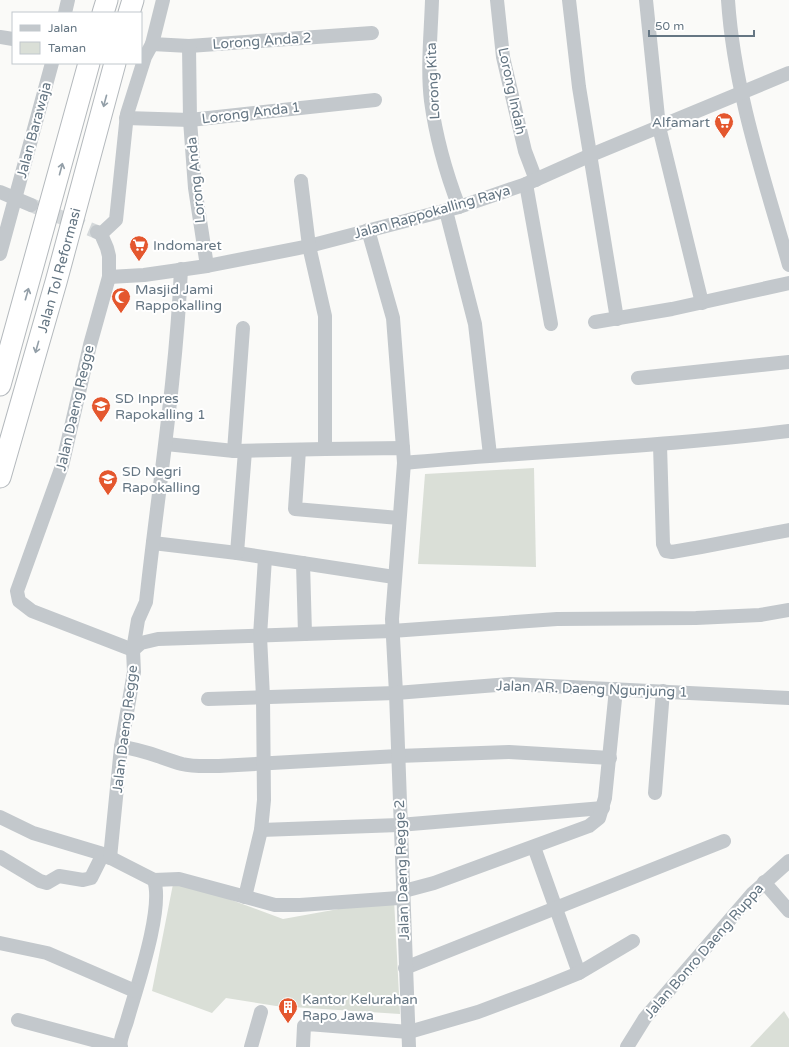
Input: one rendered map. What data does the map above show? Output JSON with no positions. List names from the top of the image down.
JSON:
{
  "streets": {
    "highway": ["Jalan Tol Reformasi"],
    "street": [
      "Lorong Anda 2",
      "Lorong Kita",
      "Lorong Indah",
      "Lorong Anda 1",
      "Jalan Barawaja",
      "Lorong Anda",
      "Jalan Rappokalling Raya",
      "Jalan Daeng Regge",
      "Jalan AR. Daeng Ngunjung 1",
      "Jalan Daeng Regge 2",
      "Jalan Bonro Daeng Ruppa"
    ]
  },
  "crossings": [
    ["Lorong Anda 2", "Lorong Anda"],
    ["Lorong Kita", "Jalan Rappokalling Raya"],
    ["Lorong Indah", "Jalan Rappokalling Raya"],
    ["Lorong Anda 1", "Lorong Anda"],
    ["Lorong Anda 1", "Jalan Daeng Regge"],
    ["Lorong Anda", "Jalan Rappokalling Raya"],
    ["Jalan Rappokalling Raya", "Jalan Daeng Regge"],
    ["Jalan Rappokalling Raya", "Jalan Daeng Regge 2"],
    ["Jalan AR. Daeng Ngunjung 1", "Jalan Daeng Regge 2"]
  ],
  "places": {
    "supermarket": ["Alfamart", "Indomaret"],
    "mosque": ["Masjid Jami Rappokalling"],
    "school or university": ["SD Inpres Rapokalling 1", "SD Negri Rapokalling"],
    "building": ["Kantor Kelurahan Rapo Jawa"]
  },
  "legend": ["Jalan", "Taman"],
  "scale_bar": "50 m"
}
